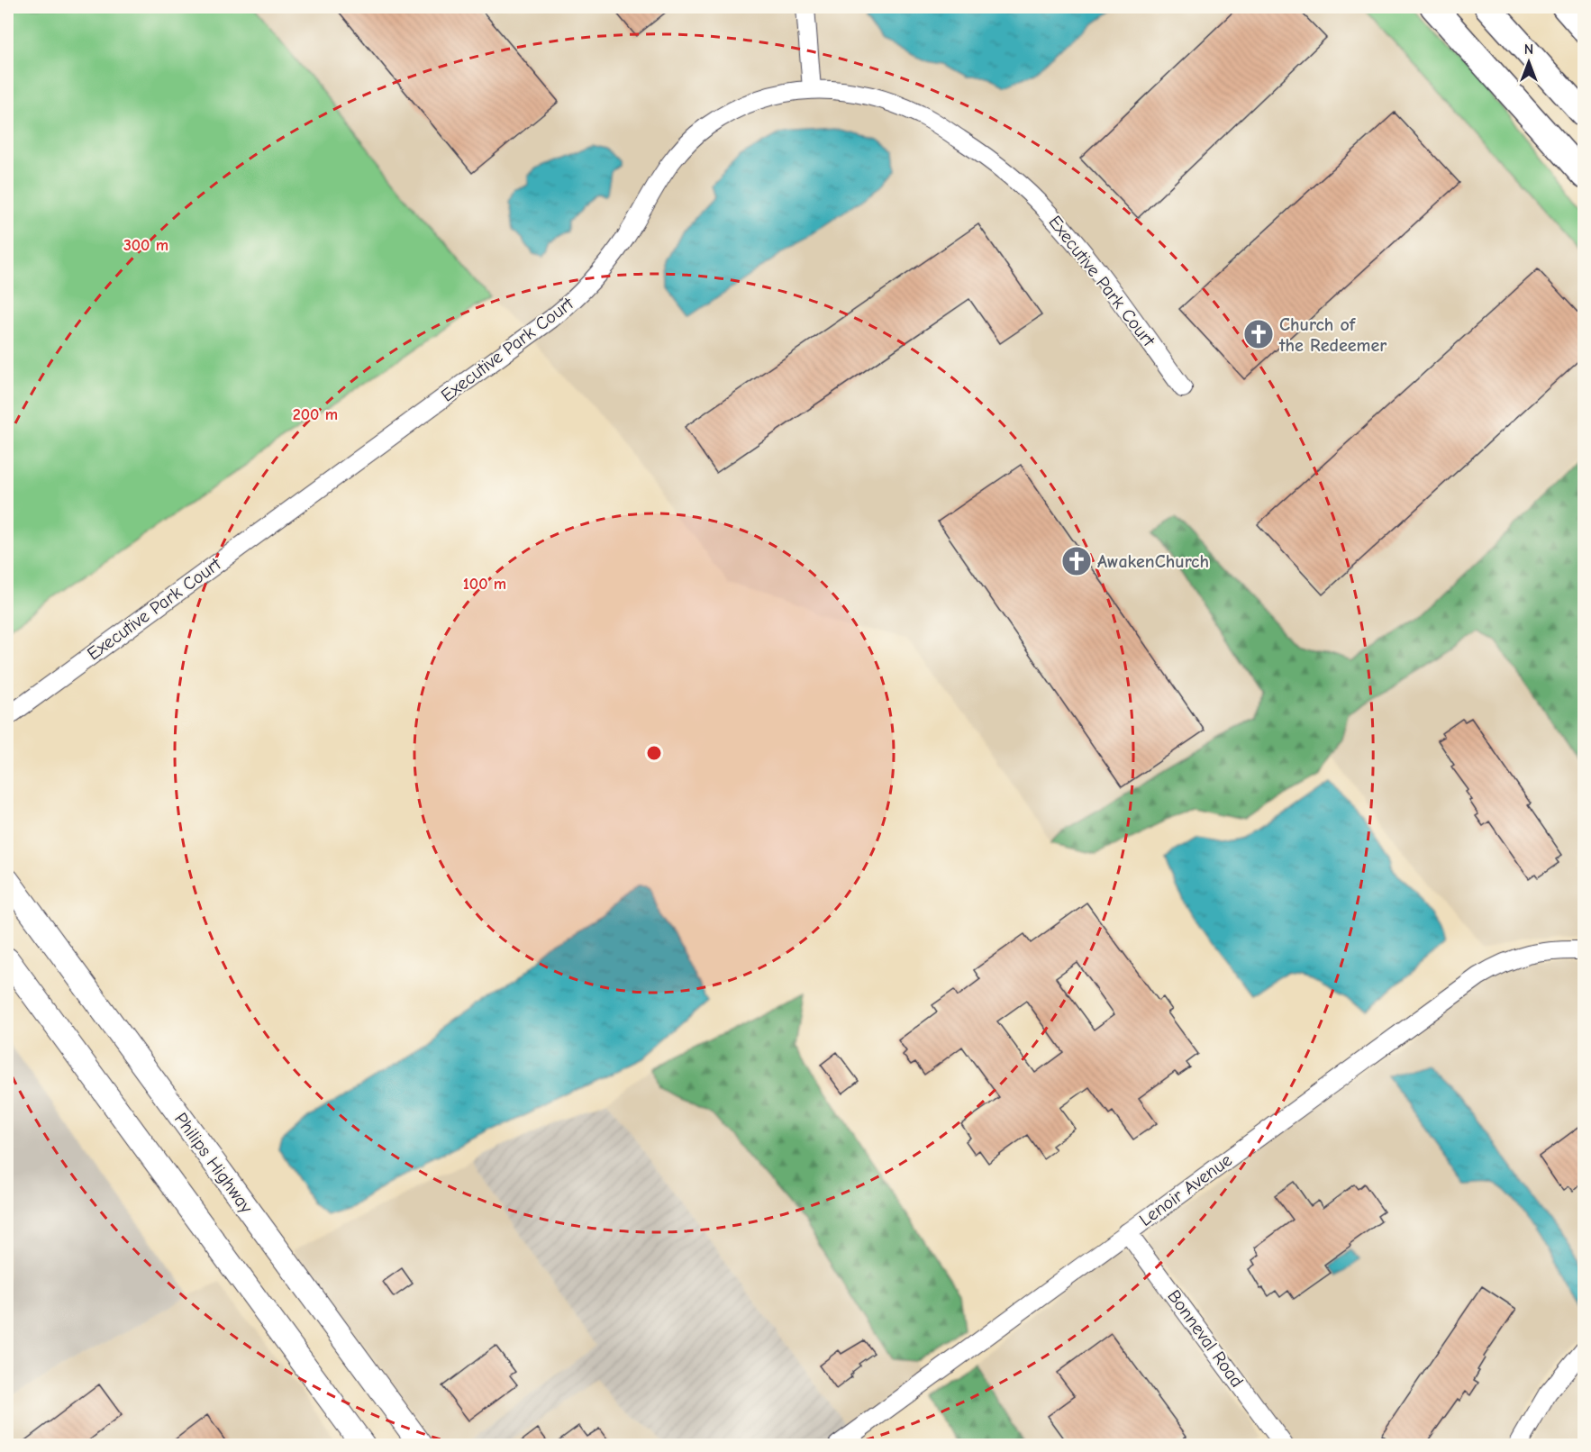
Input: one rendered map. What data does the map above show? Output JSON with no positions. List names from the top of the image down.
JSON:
{
  "streets": {
    "main road": ["Philips Highway"],
    "street": ["Executive Park Court", "Lenoir Avenue", "Bonneval Road"]
  },
  "crossings": [
    ["Lenoir Avenue", "Bonneval Road"]
  ],
  "places": {
    "church": ["Church of the Redeemer", "AwakenChurch"]
  },
  "north": "top",
  "rings": ["300 m", "200 m", "100 m"]
}
